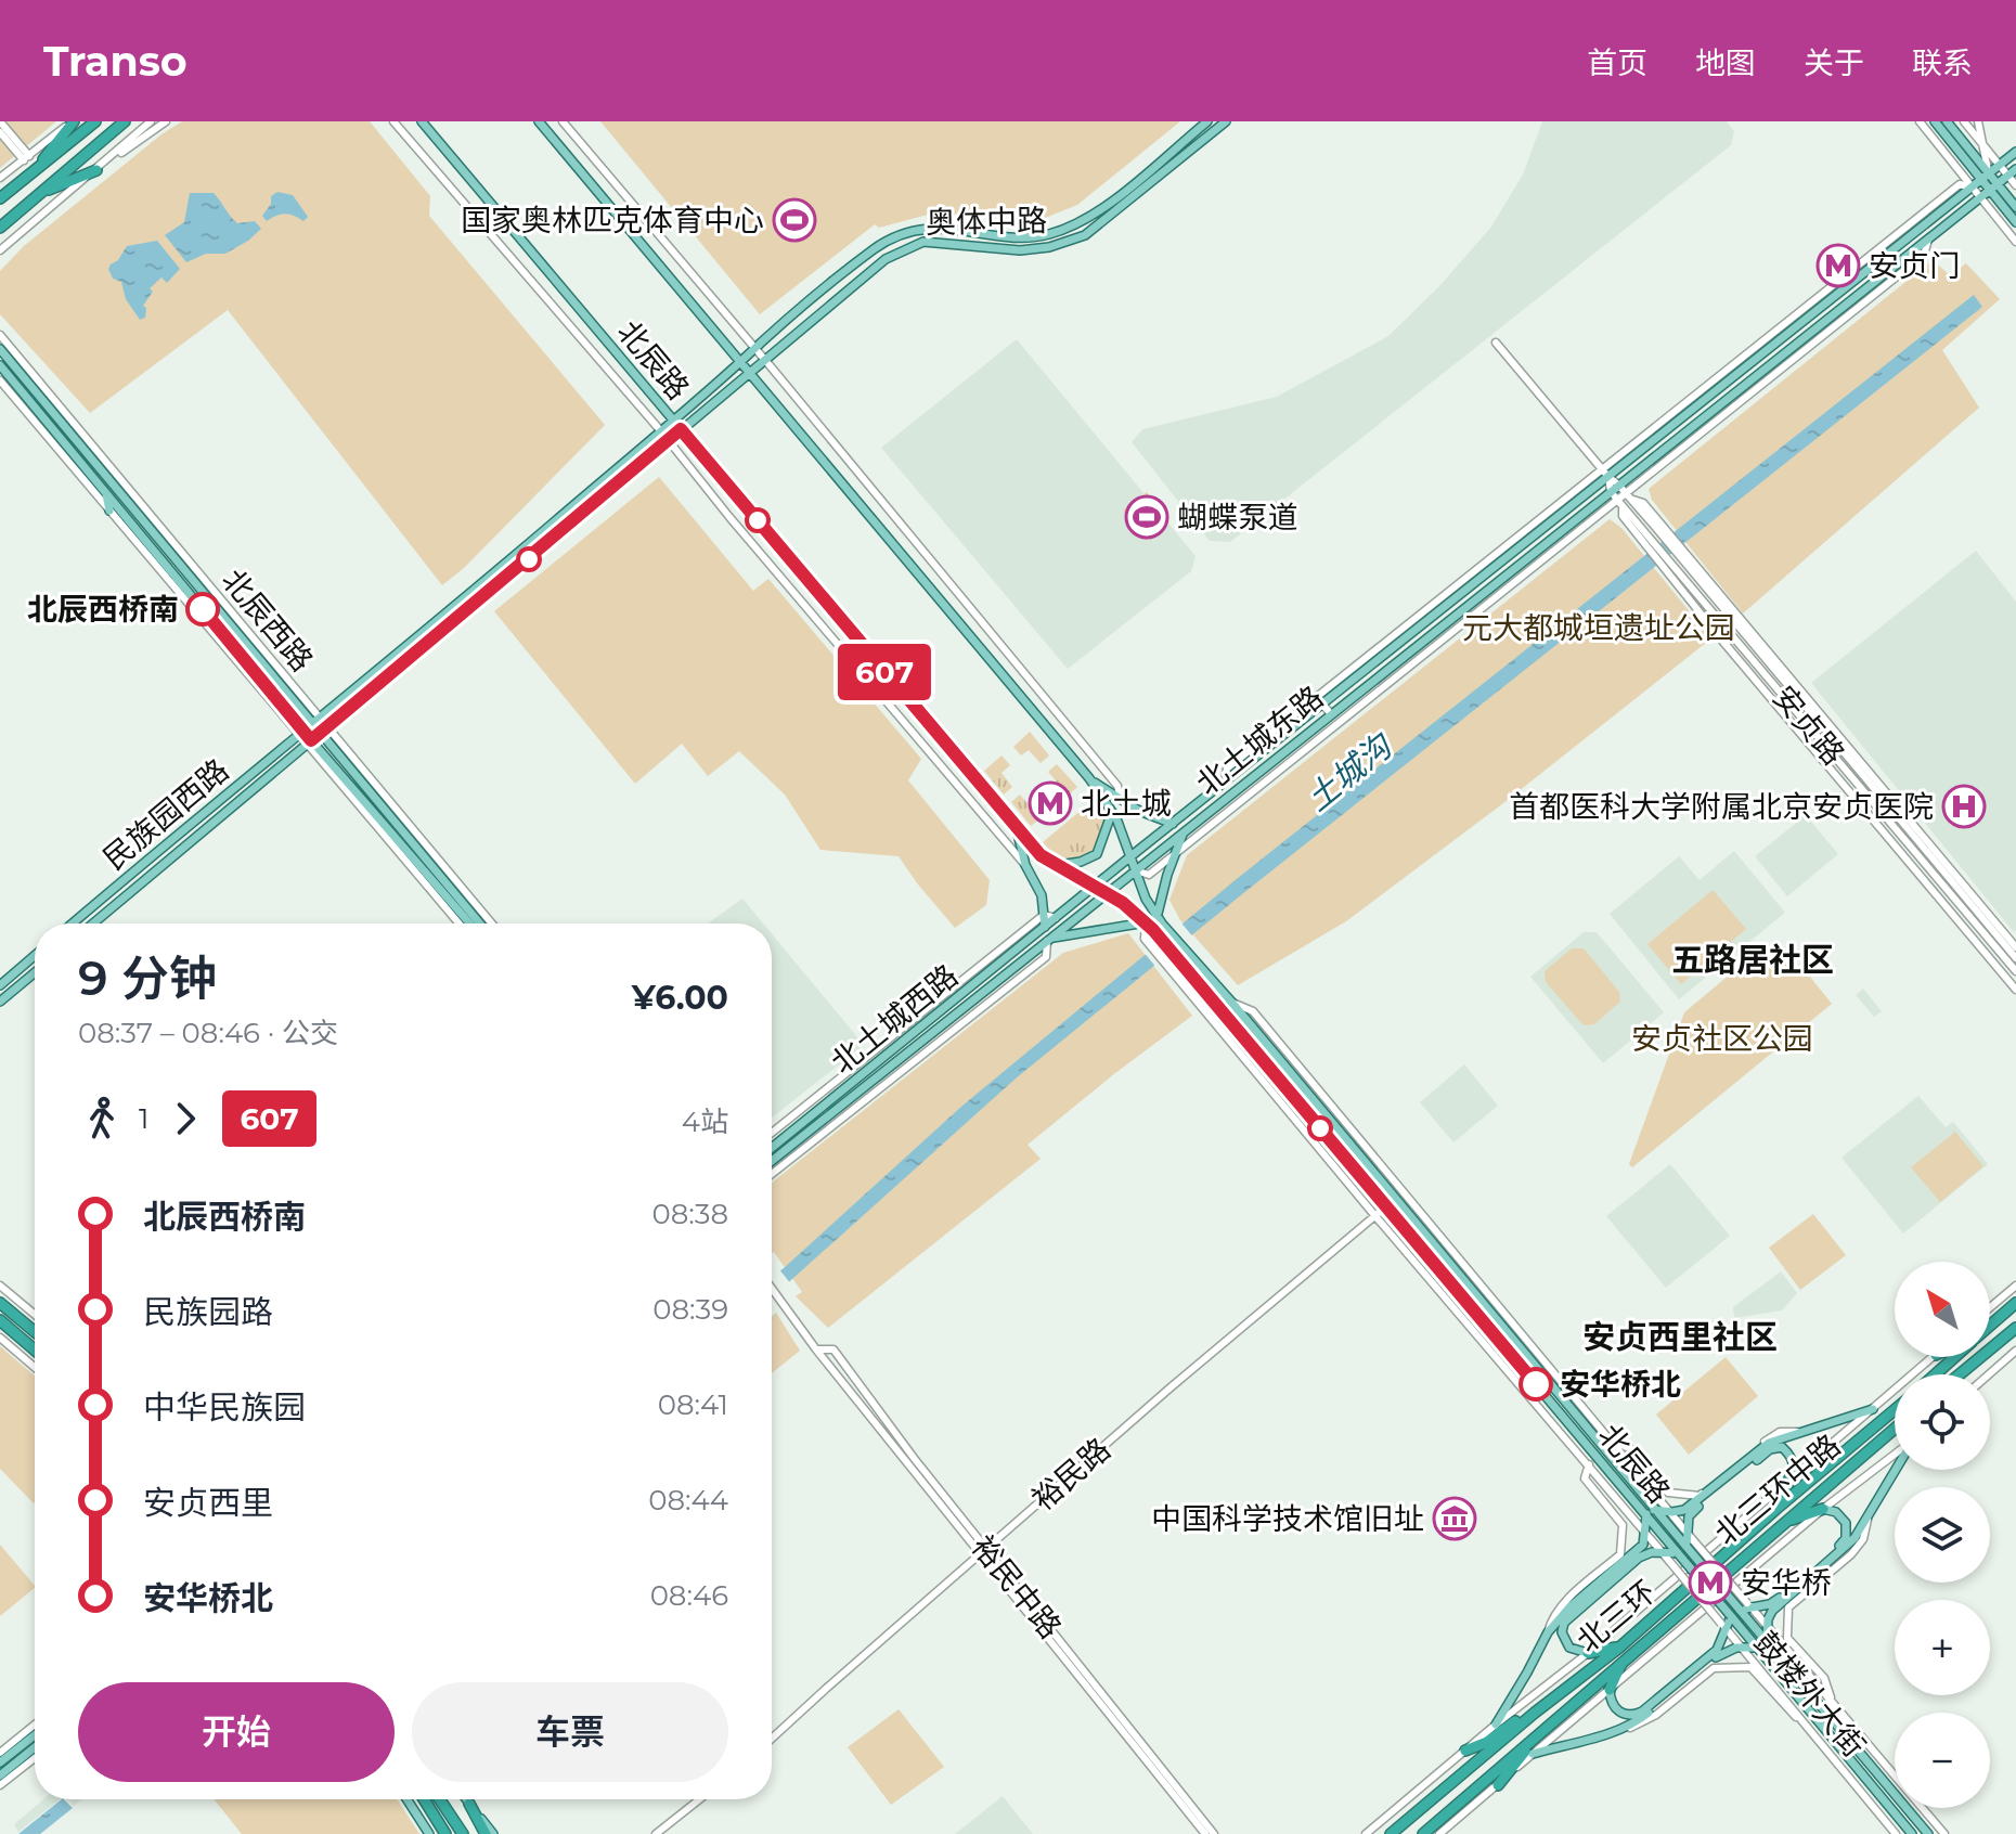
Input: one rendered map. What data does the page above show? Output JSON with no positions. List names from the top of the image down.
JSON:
{
  "streets": {
    "highway": ["北三环"],
    "main road": [
      "奥体中路",
      "北辰路",
      "北辰西路",
      "北土城东路",
      "民族园西路",
      "北土城西路",
      "鼓楼外大街"
    ],
    "street": [
      "安贞路",
      "裕民路",
      "北三环中路",
      "裕民中路"
    ]
  },
  "crossings": [
    ["奥体中路", "北辰路"],
    ["奥体中路", "民族园西路"],
    ["北辰路", "北土城东路"],
    ["北辰路", "民族园西路"],
    ["北辰路", "北土城西路"],
    ["北辰路", "裕民路"],
    ["北辰西路", "民族园西路"],
    ["安贞路", "北土城东路"],
    ["北土城东路", "北土城西路"],
    ["裕民路", "裕民中路"]
  ],
  "districts": ["五路居社区", "安贞西里社区"],
  "water": ["土城沟"],
  "parks": ["元大都城垣遗址公园", "安贞社区公园"],
  "places": {
    "sports": ["国家奥林匹克体育中心", "蝴蝶泵道"],
    "metro station": ["安贞门", "北土城", "安华桥"],
    "other": ["北辰西桥南", "安华桥北"],
    "hospital": ["首都医科大学附属北京安贞医院"],
    "museum": ["中国科学技术馆旧址"]
  },
  "lines": ["bus line 607"],
  "north": "top left",
  "page": {
    "header": "Transo",
    "nav": [
      "首页",
      "地图",
      "关于",
      "联系"
    ],
    "on_map": "607",
    "heading": ["9 分钟", "08:37 – 08:46 · 公交", "¥6.00"],
    "legs": ["1", "607", "4站"],
    "list": [
      {
        "name": "北辰西桥南",
        "value": "08:38"
      },
      {
        "name": "民族园路",
        "value": "08:39"
      },
      {
        "name": "中华民族园",
        "value": "08:41"
      },
      {
        "name": "安贞西里",
        "value": "08:44"
      },
      {
        "name": "安华桥北",
        "value": "08:46"
      }
    ],
    "map_buttons": ["+", "−"],
    "buttons": ["开始", "车票"]
  }
}
